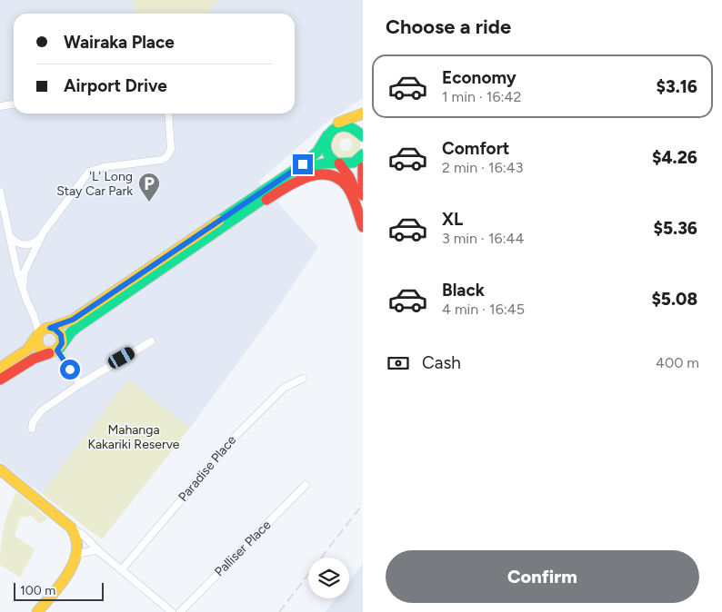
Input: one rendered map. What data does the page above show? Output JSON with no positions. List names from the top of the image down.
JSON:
{
  "streets": {
    "street": ["Paradise Place", "Palliser Place"]
  },
  "parks": ["Mahanga Kakariki Reserve"],
  "places": {
    "parking": ["'L' Long Stay Car Park"]
  },
  "scale_bar": "100 m",
  "page": {
    "heading": "Choose a ride",
    "banner": ["Wairaka Place", "Airport Drive"],
    "list": [
      {
        "name": "Economy",
        "note": "1 min · 16:42",
        "value": "$3.16"
      },
      {
        "name": "Comfort",
        "note": "2 min · 16:43",
        "value": "$4.26"
      },
      {
        "name": "XL",
        "note": "3 min · 16:44",
        "value": "$5.36"
      },
      {
        "name": "Black",
        "note": "4 min · 16:45",
        "value": "$5.08"
      }
    ],
    "pay": ["Cash", "400 m"],
    "buttons": "Confirm",
    "scale": "100 m"
  }
}
